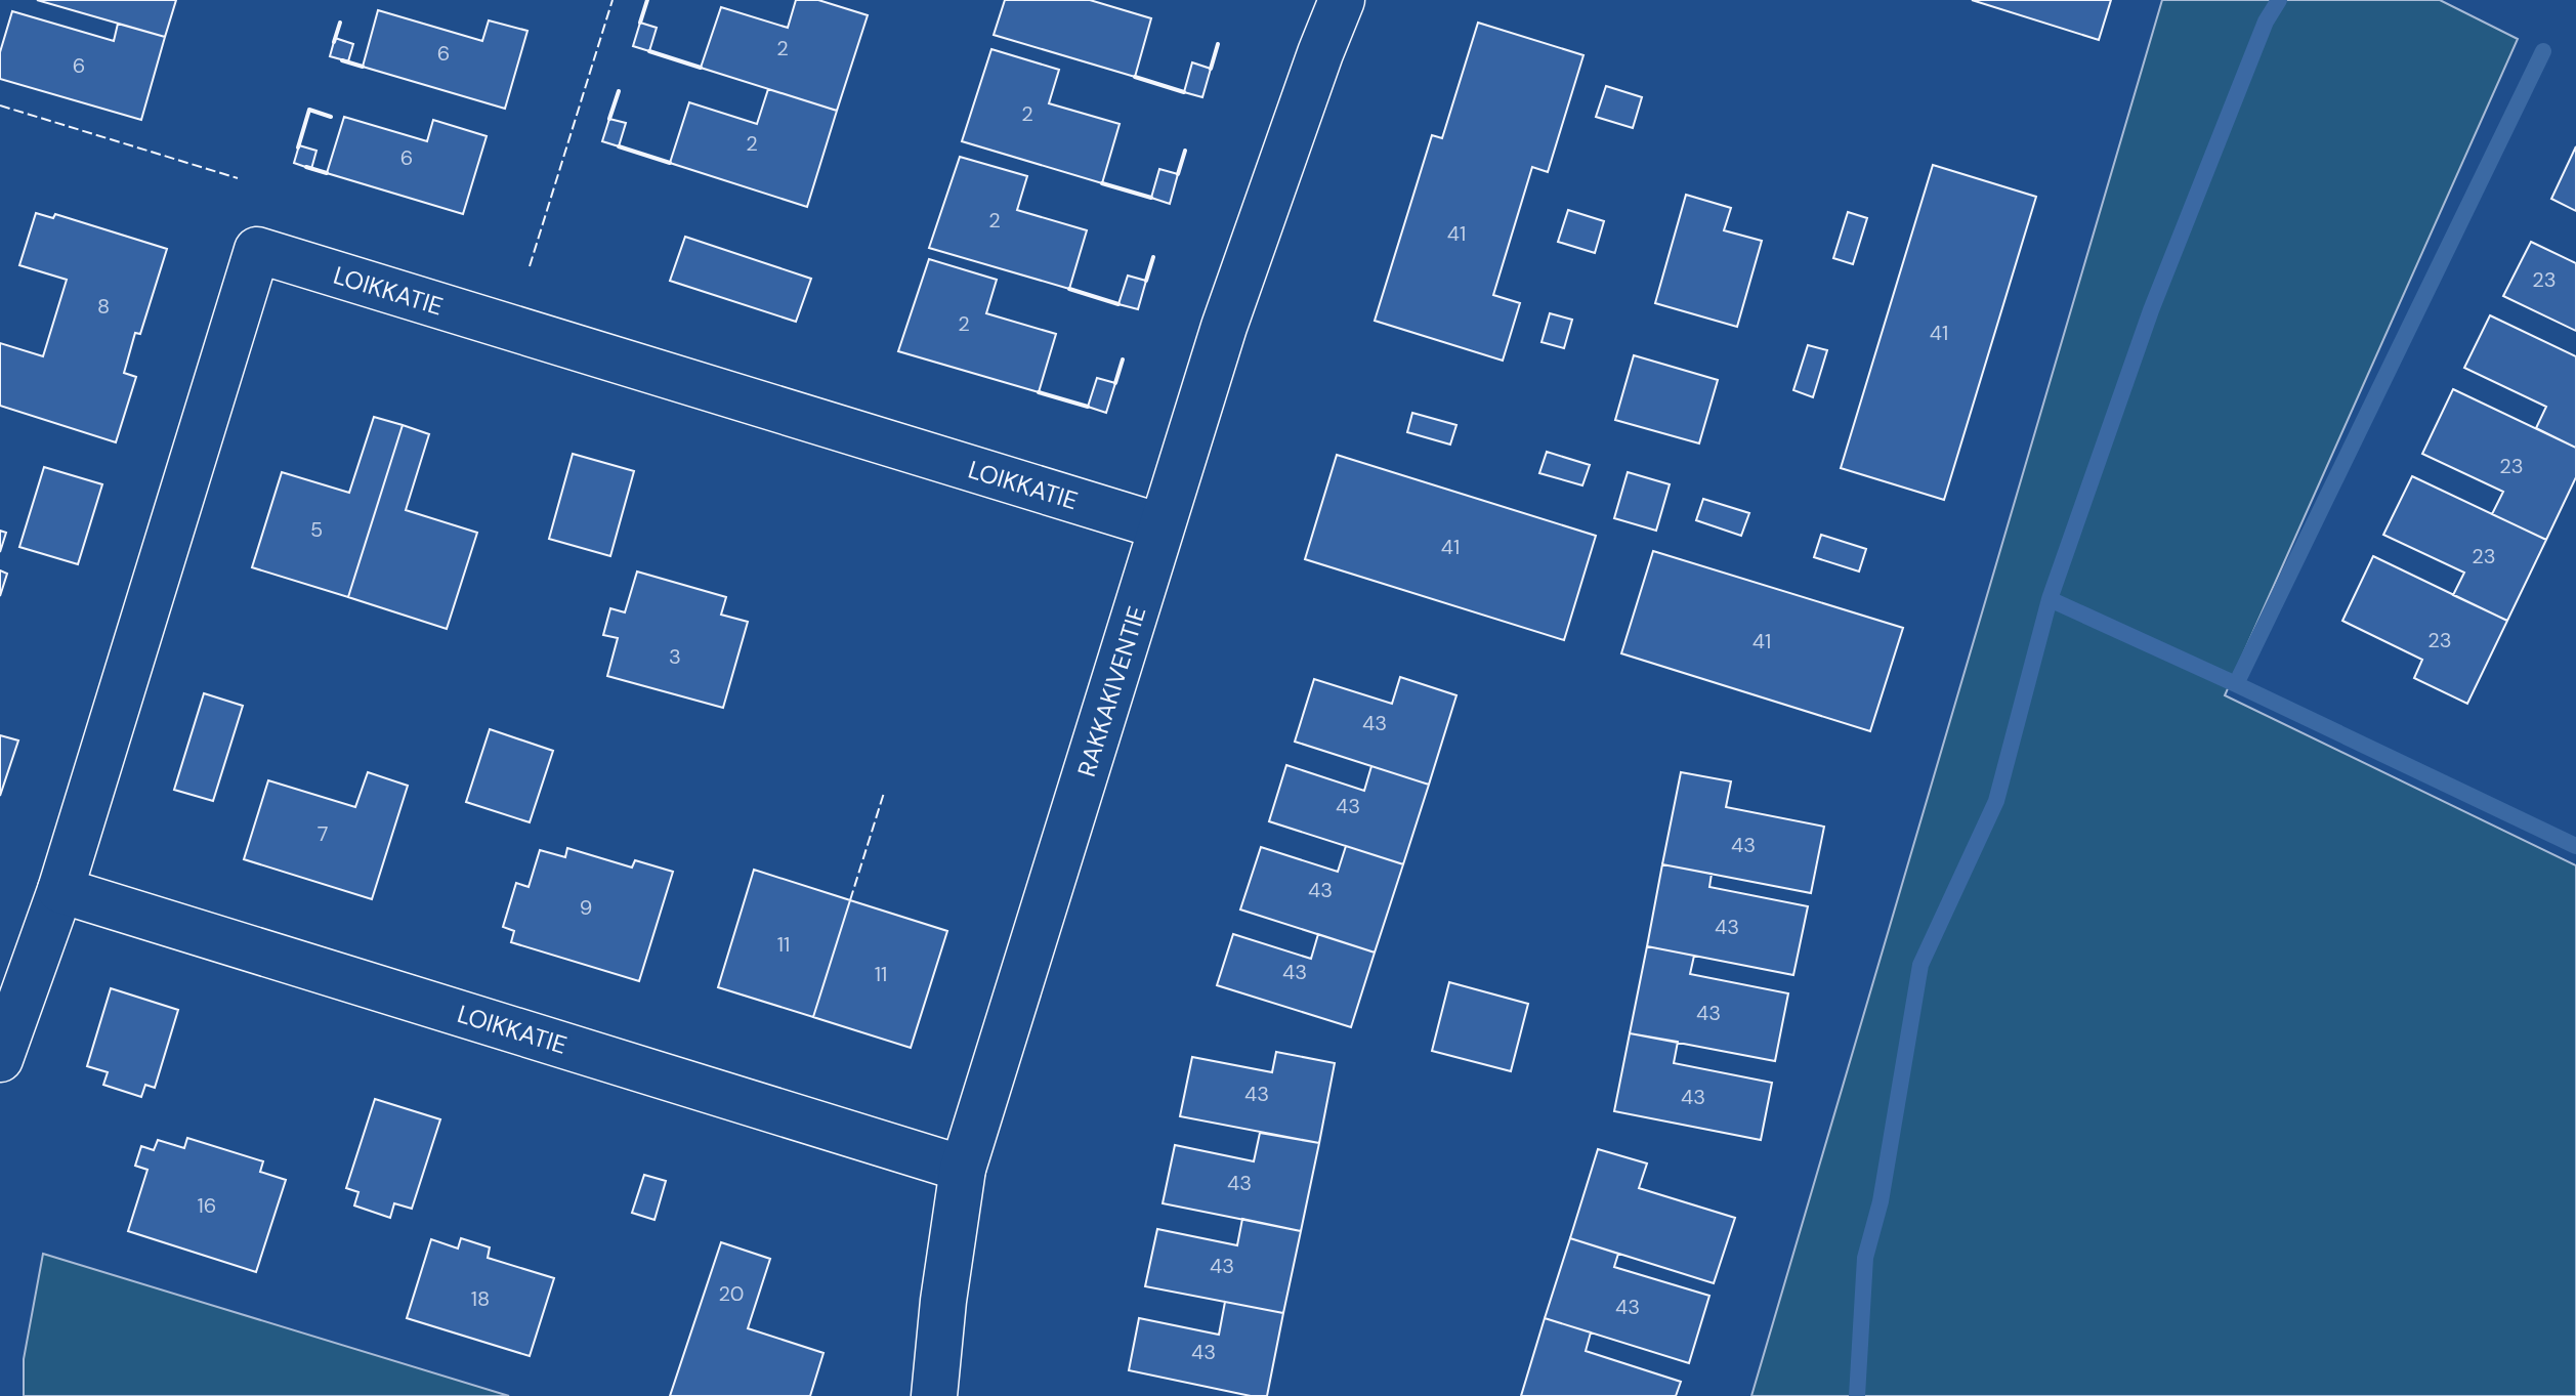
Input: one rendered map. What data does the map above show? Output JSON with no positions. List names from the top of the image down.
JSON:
{
  "streets": {
    "street": ["LOIKKATIE", "RAKKAKIVENTIE"]
  },
  "crossings": [
    ["LOIKKATIE", "RAKKAKIVENTIE"]
  ],
  "house_numbers": [
    "2",
    "6",
    "6",
    "2",
    "2",
    "6",
    "2",
    "41",
    "23",
    "8",
    "2",
    "41",
    "23",
    "5",
    "41",
    "23",
    "23",
    "41",
    "3",
    "43",
    "43",
    "7",
    "43",
    "43",
    "9",
    "43",
    "11",
    "43",
    "11",
    "43",
    "43",
    "43",
    "43",
    "16",
    "43",
    "20",
    "18",
    "43",
    "43"
  ]
}
